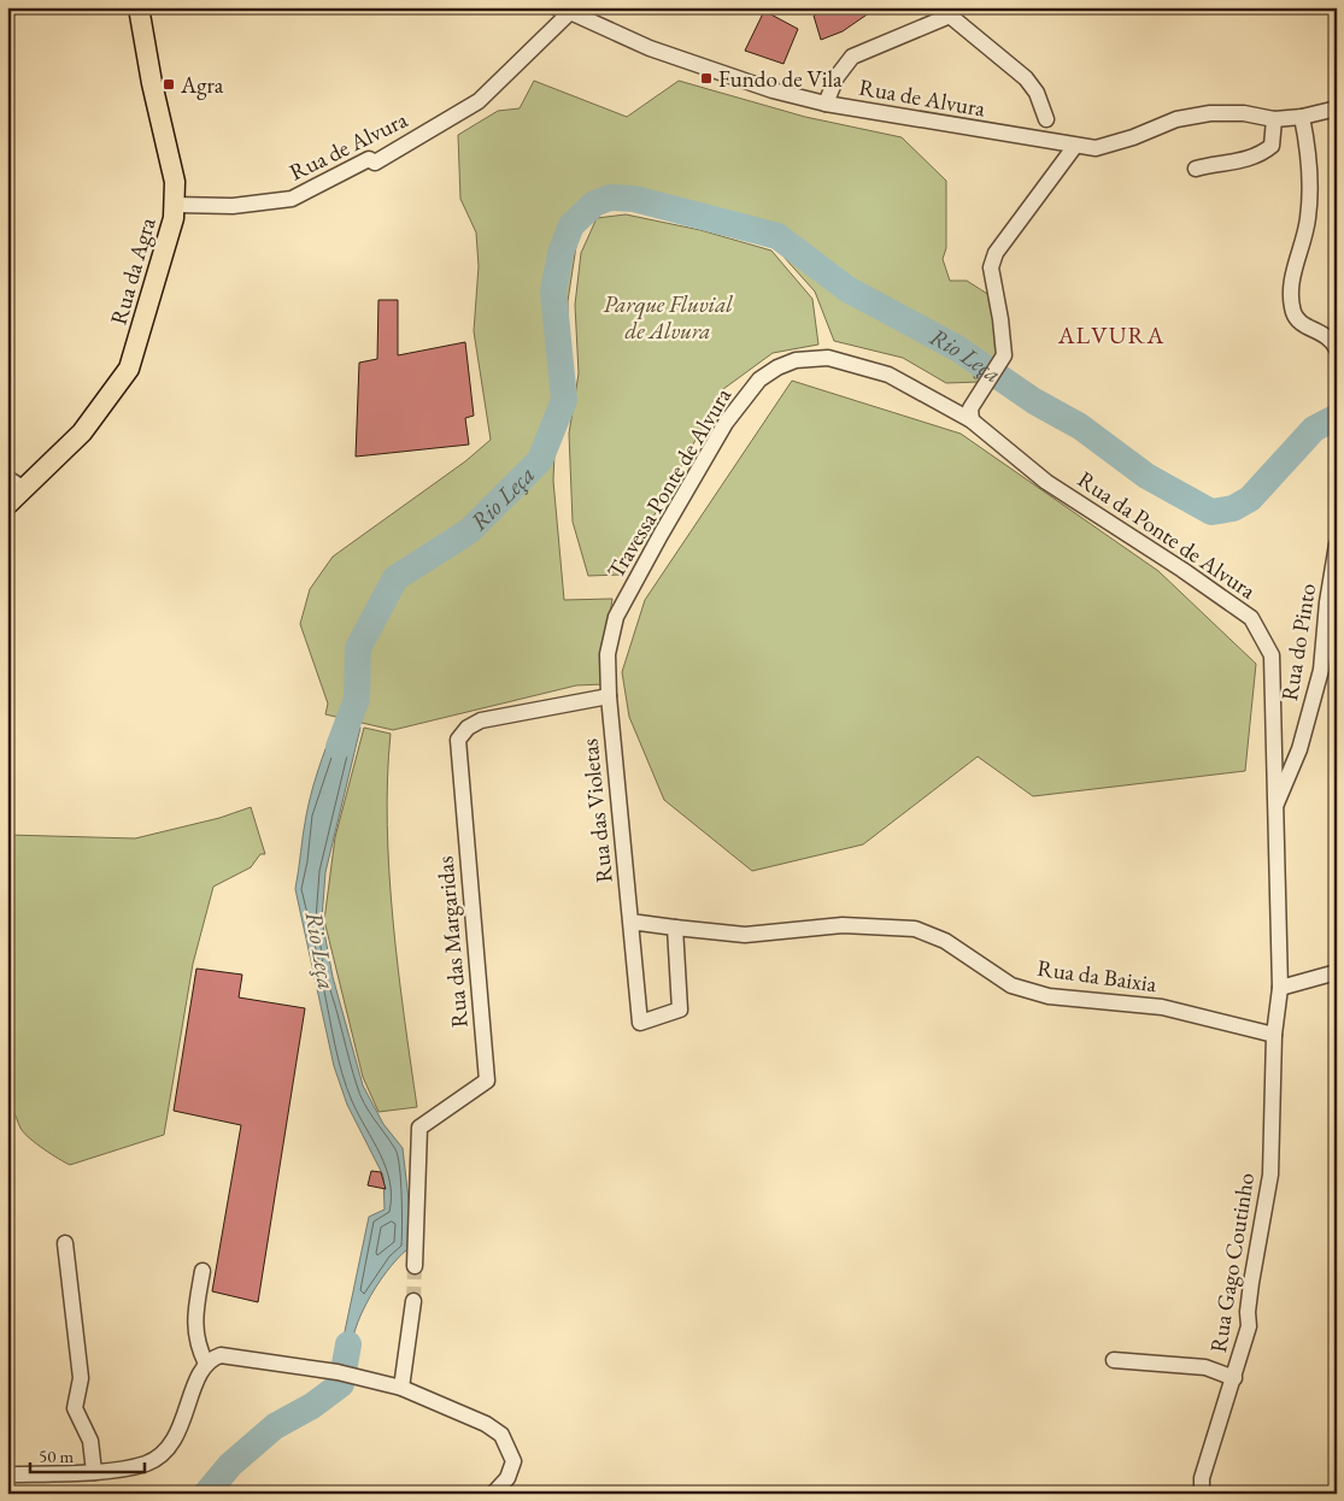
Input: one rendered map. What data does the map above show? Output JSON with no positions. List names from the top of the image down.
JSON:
{
  "streets": {
    "main road": ["Rua da Agra"],
    "street": [
      "Rua de Alvura",
      "Travessa Ponte de Alvura",
      "Rua da Ponte de Alvura",
      "Rua do Pinto",
      "Rua das Violetas",
      "Rua das Margaridas",
      "Rua da Baixia",
      "Rua Gago Coutinho"
    ]
  },
  "crossings": [
    ["Rua de Alvura", "Rua da Agra"],
    ["Travessa Ponte de Alvura", "Rua da Ponte de Alvura"],
    ["Travessa Ponte de Alvura", "Rua das Violetas"],
    ["Travessa Ponte de Alvura", "Rua das Margaridas"],
    ["Rua da Ponte de Alvura", "Rua do Pinto"],
    ["Rua da Ponte de Alvura", "Rua da Baixia"],
    ["Rua da Ponte de Alvura", "Rua Gago Coutinho"],
    ["Rua das Violetas", "Rua das Margaridas"],
    ["Rua das Violetas", "Rua da Baixia"],
    ["Rua da Baixia", "Rua Gago Coutinho"]
  ],
  "districts": ["ALVURA"],
  "water": ["Rio Leça"],
  "parks": ["Parque Fluvial de Alvura"],
  "places": {
    "transit": ["Fundo de Vila", "Agra"]
  },
  "scale_bar": "50 m"
}
